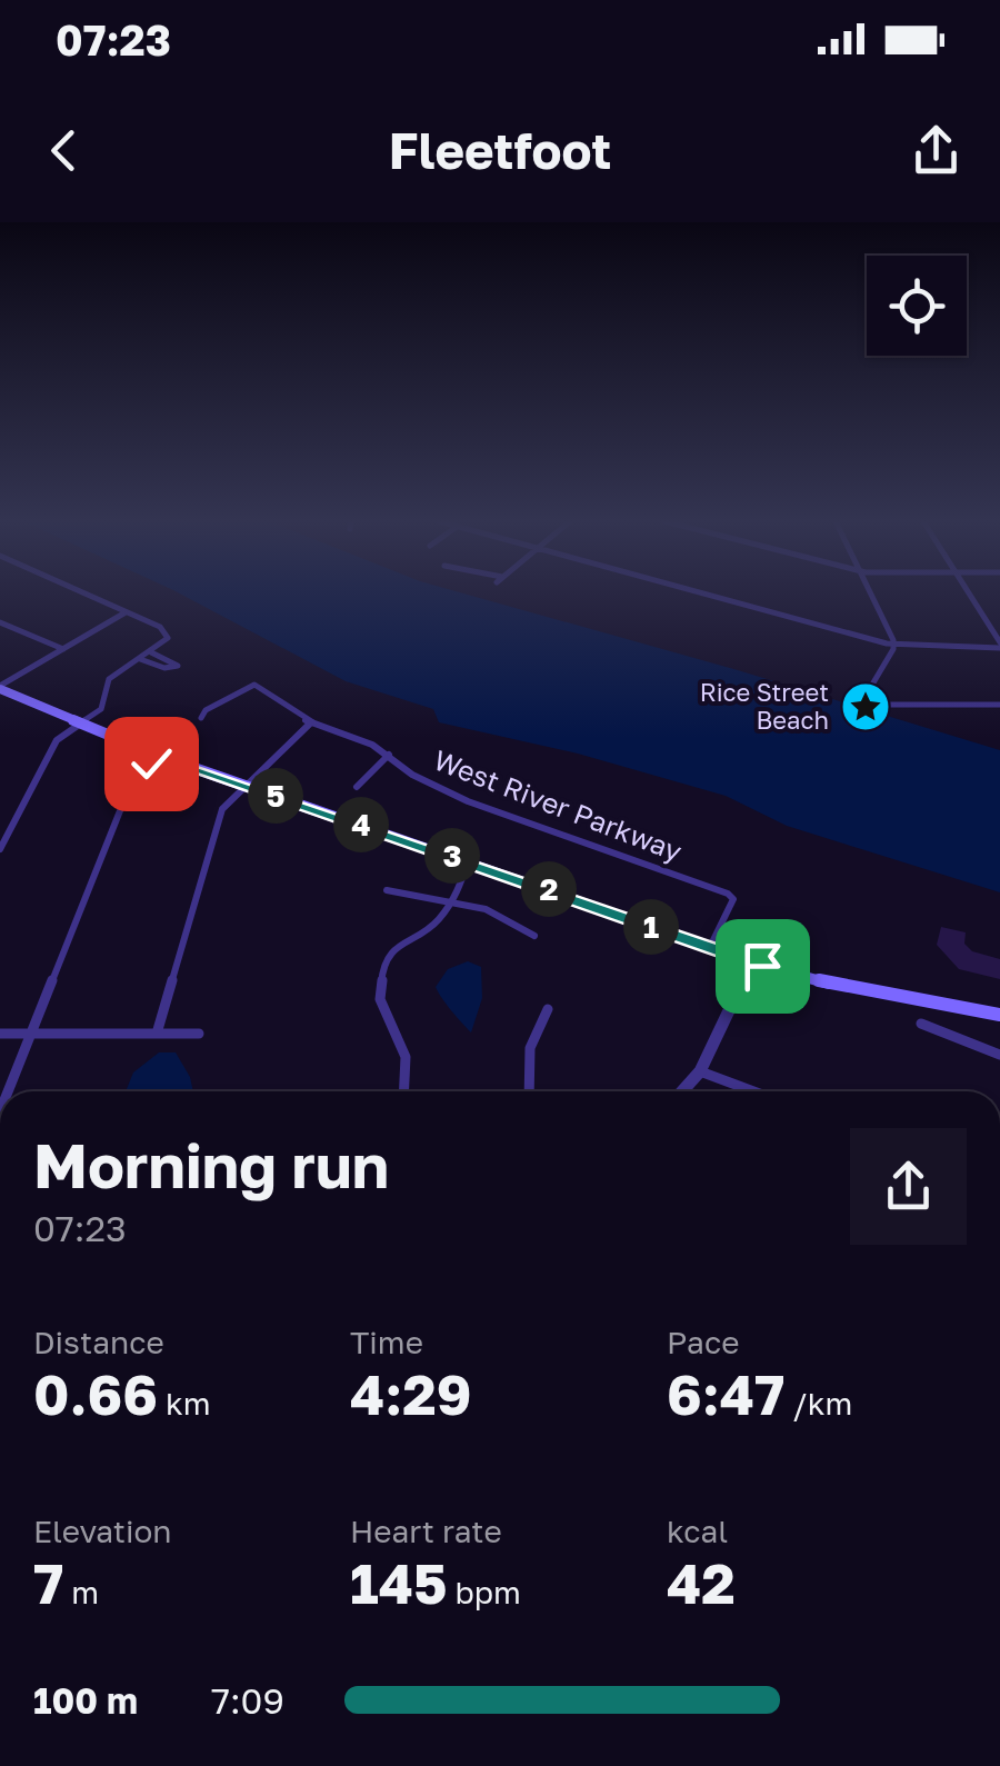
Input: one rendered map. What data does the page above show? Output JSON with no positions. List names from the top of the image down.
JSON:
{
  "streets": {
    "street": ["West River Parkway"]
  },
  "places": {
    "place": ["Rice Street Beach"]
  },
  "page": {
    "status": "07:23",
    "header": "Fleetfoot",
    "pins": [
      "5",
      "4",
      "3",
      "2",
      "1"
    ],
    "heading": ["Morning run", "07:23"],
    "stats": [
      ["Distance", "0.66 km"],
      ["Time", "4:29"],
      ["Pace", "6:47 /km"],
      ["Elevation", "7 m"],
      ["Heart rate", "145 bpm"],
      ["kcal", "42"]
    ],
    "list": [
      {
        "name": "100 m",
        "note": "7:09"
      }
    ]
  }
}
